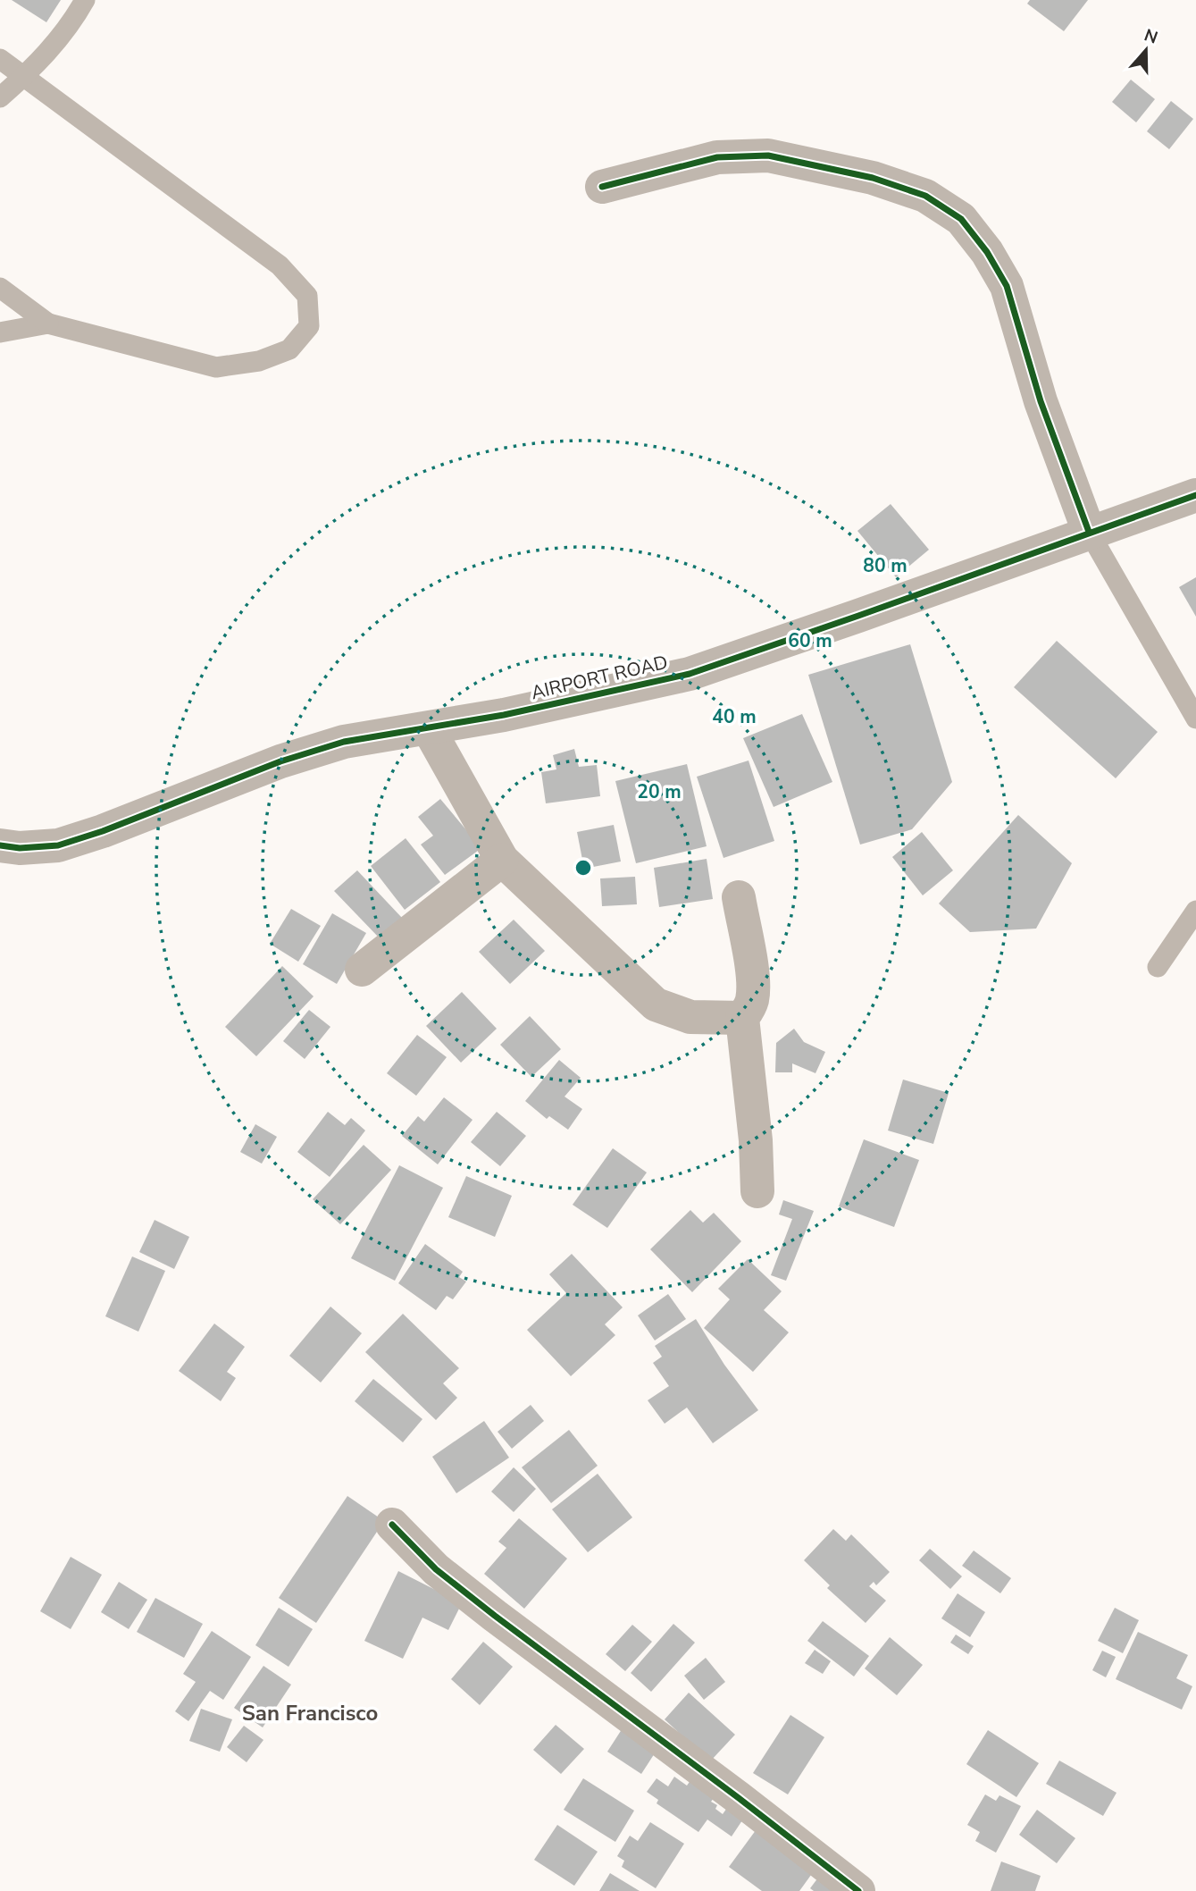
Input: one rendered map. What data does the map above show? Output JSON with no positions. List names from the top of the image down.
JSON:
{
  "streets": {
    "street": ["AIRPORT ROAD"]
  },
  "districts": ["San Francisco"],
  "north": "top",
  "rings": [
    "80 m",
    "60 m",
    "40 m",
    "20 m"
  ]
}
